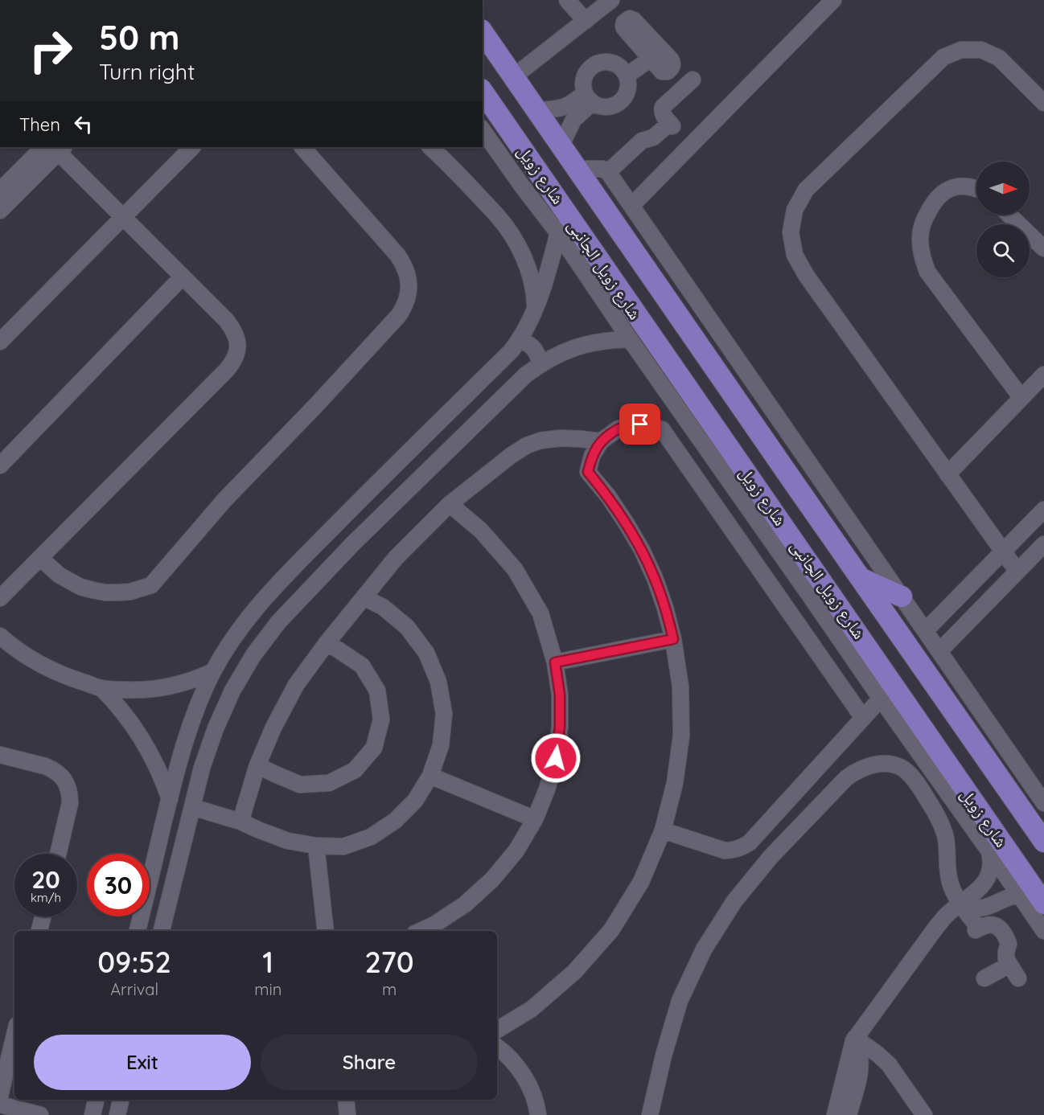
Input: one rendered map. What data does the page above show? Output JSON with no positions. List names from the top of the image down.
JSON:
{
  "streets": {
    "main road": ["شارع زويل"],
    "street": ["شارع زويل الجانبى"]
  },
  "crossings": [
    ["شارع زويل", "شارع زويل الجانبى"]
  ],
  "north": "right",
  "page": {
    "turn": ["50 m", "Turn right"],
    "then": "Then",
    "speed": "20 km/h",
    "limit": "30",
    "eta": [
      "09:52",
      "Arrival",
      "1",
      "min",
      "270",
      "m"
    ],
    "buttons": ["Exit", "Share"]
  }
}
